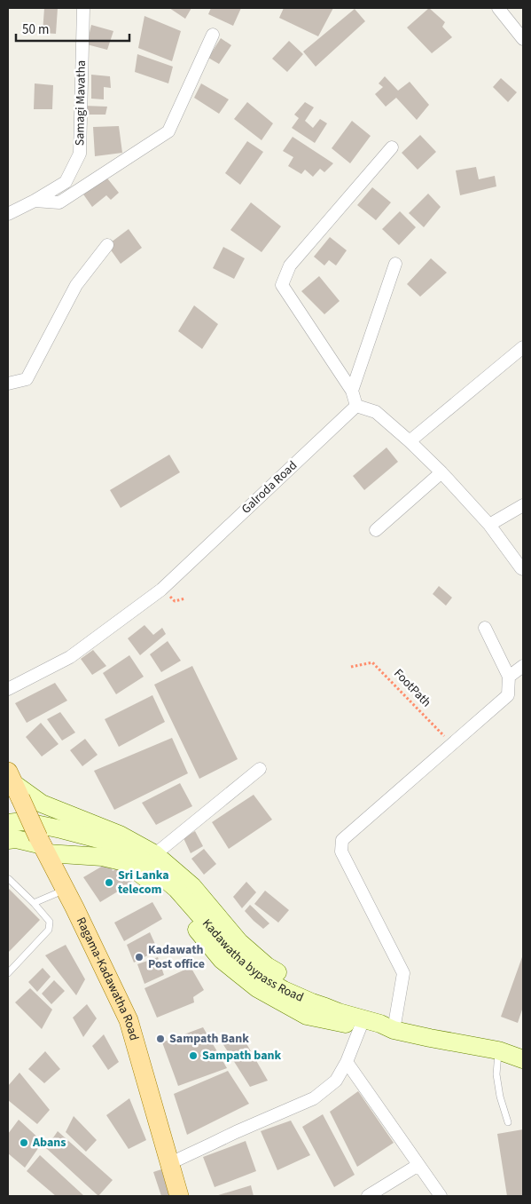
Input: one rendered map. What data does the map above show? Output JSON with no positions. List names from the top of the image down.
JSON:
{
  "streets": {
    "main road": ["Kadawatha bypass Road", "Ragama-Kadawatha Road"],
    "street": ["Samagi Mavatha", "Galroda Road"],
    "path": ["FootPath"]
  },
  "places": [
    "Sri Lanka telecom",
    "Kadawath Post office",
    "Sampath Bank",
    "Sampath bank",
    "Abans"
  ],
  "scale_bar": "50 m"
}
